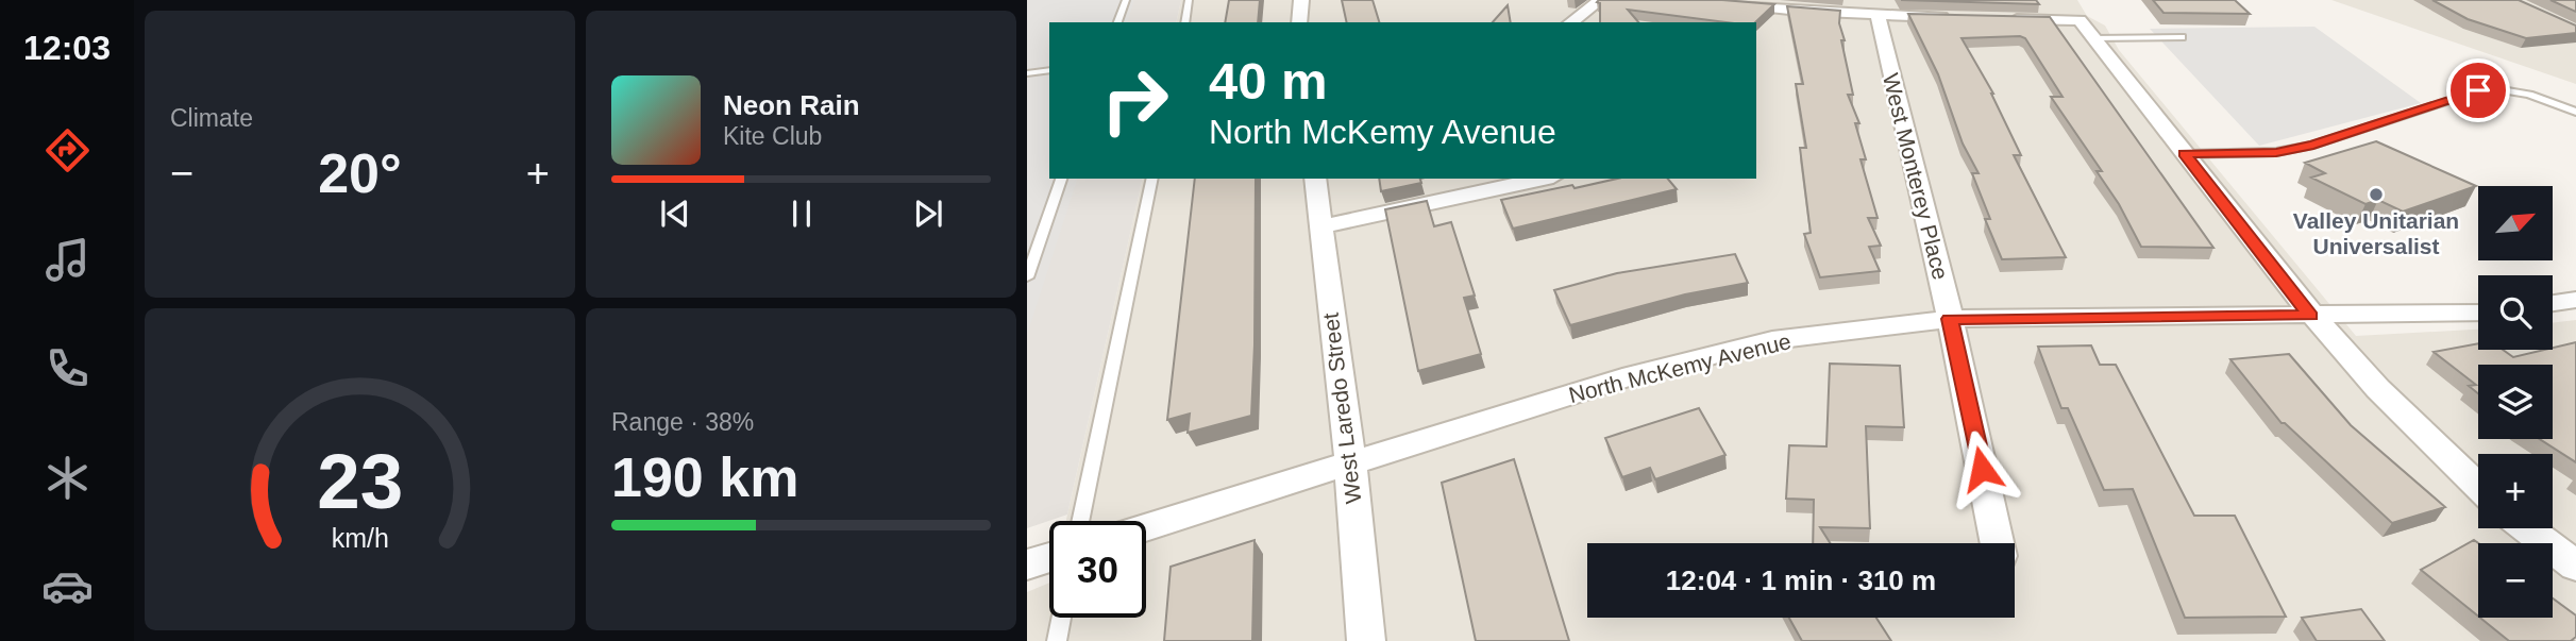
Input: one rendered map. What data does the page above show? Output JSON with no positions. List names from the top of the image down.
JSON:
{
  "streets": {
    "street": ["West Monterey Place", "North McKemy Avenue", "West Laredo Street"]
  },
  "crossings": [
    ["West Monterey Place", "North McKemy Avenue"],
    ["North McKemy Avenue", "West Laredo Street"]
  ],
  "places": ["Valley Unitarian Universalist"],
  "north": "top right",
  "page": {
    "tabs": "12:03",
    "tile": [
      "Climate",
      ["Range · 38%", "190 km"]
    ],
    "turn": ["40 m", "North McKemy Avenue"],
    "song": ["Neon Rain", "Kite Club"],
    "heat": ["−", "20°", "+"],
    "map_buttons": ["+", "−"],
    "limit": "30",
    "trip": "12:04 · 1 min · 310 m",
    "gauge": ["23", "km/h"]
  }
}
